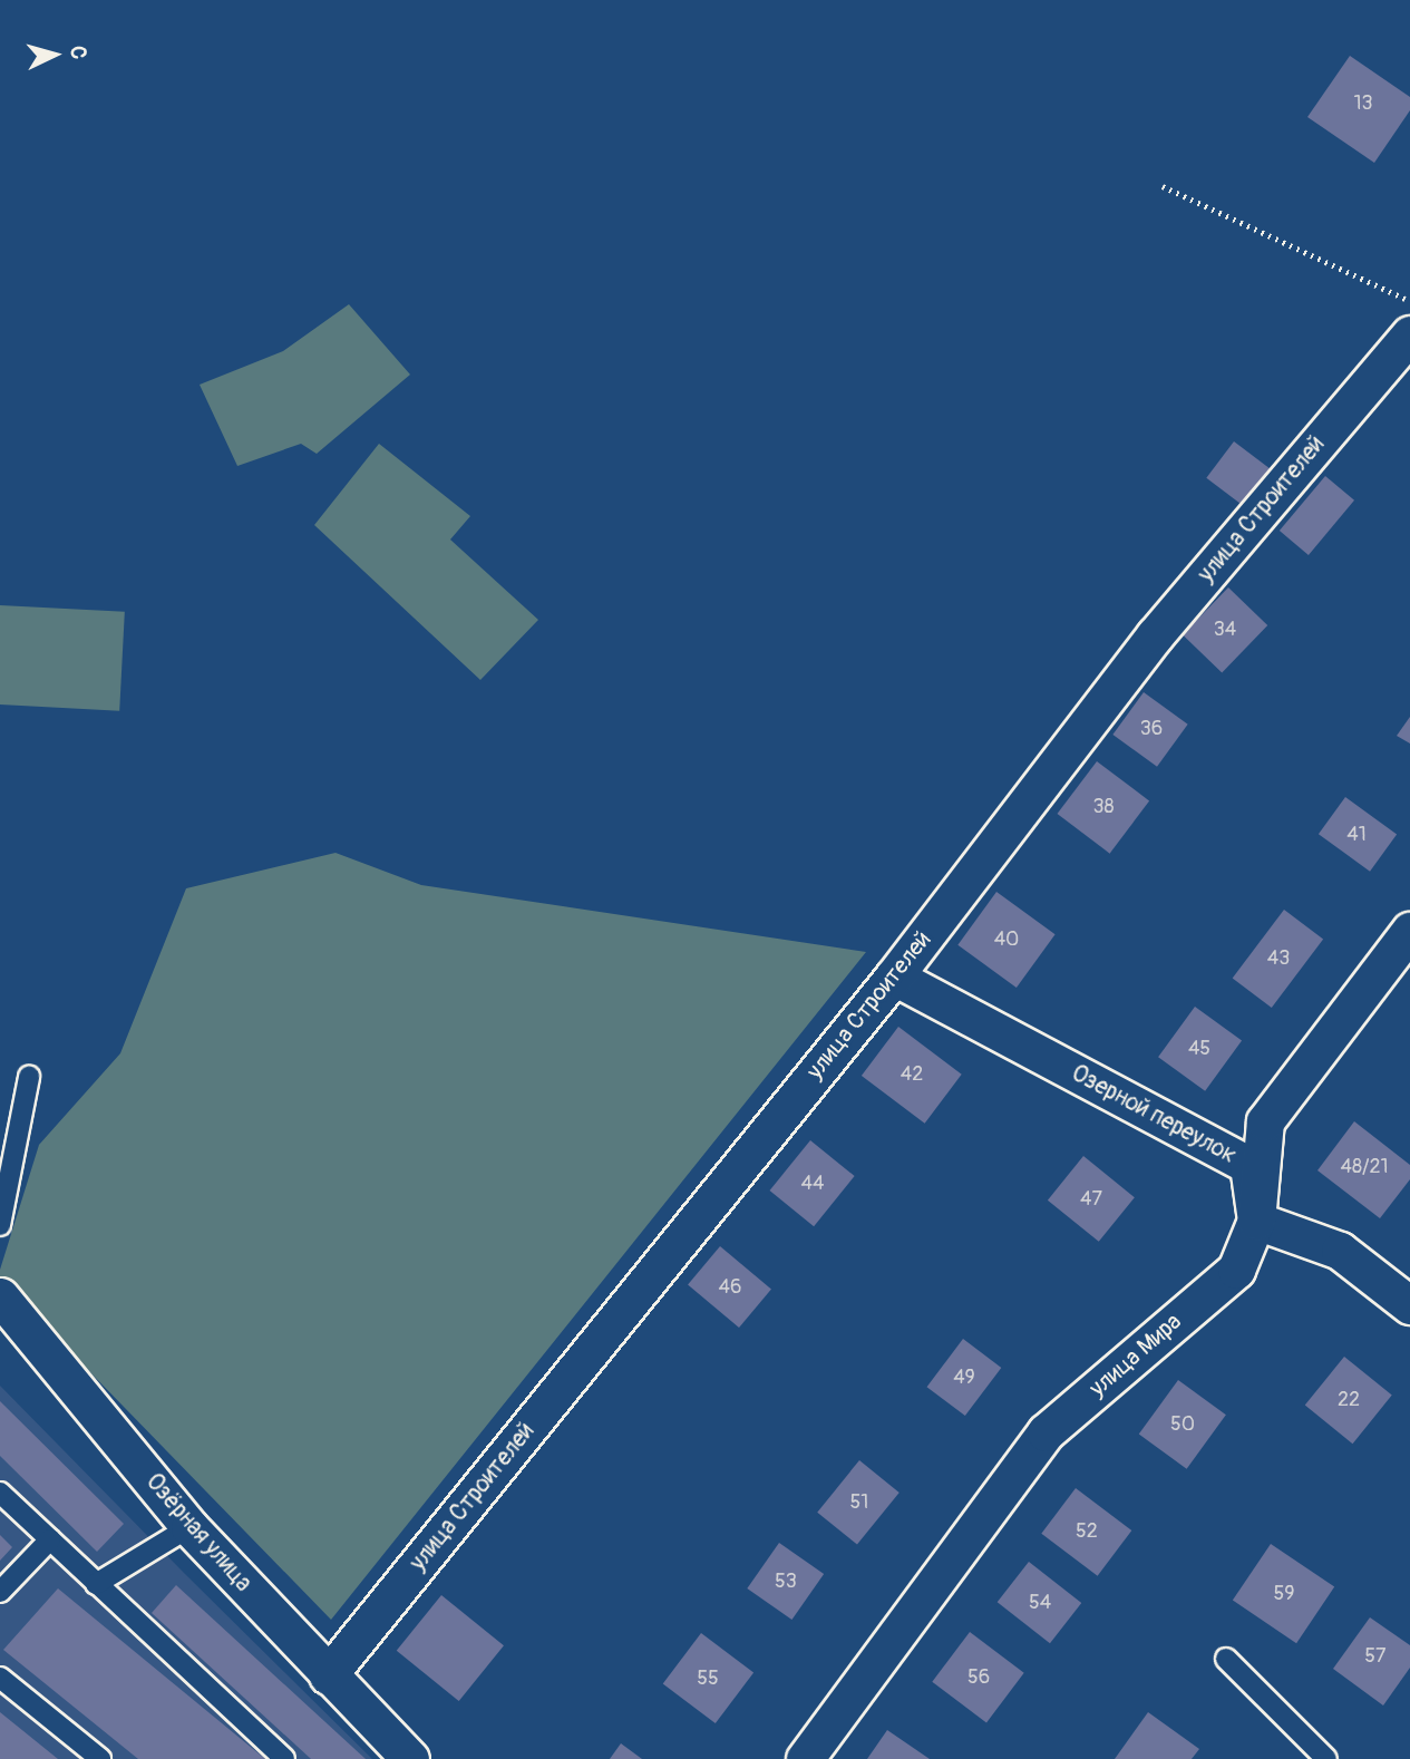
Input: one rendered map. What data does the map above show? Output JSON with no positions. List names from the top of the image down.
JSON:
{
  "streets": {
    "street": [
      "улица Строителей",
      "Озерной переулок",
      "улица Мира",
      "Озёрная улица"
    ]
  },
  "crossings": [
    ["улица Строителей", "Озерной переулок"],
    ["улица Строителей", "Озёрная улица"],
    ["Озерной переулок", "улица Мира"]
  ],
  "house_numbers": [
    "13",
    "34",
    "36",
    "38",
    "41",
    "40",
    "43",
    "45",
    "42",
    "48/21",
    "44",
    "47",
    "46",
    "49",
    "22",
    "50",
    "51",
    "52",
    "53",
    "59",
    "54",
    "57",
    "56",
    "55"
  ],
  "north": "right"
}
